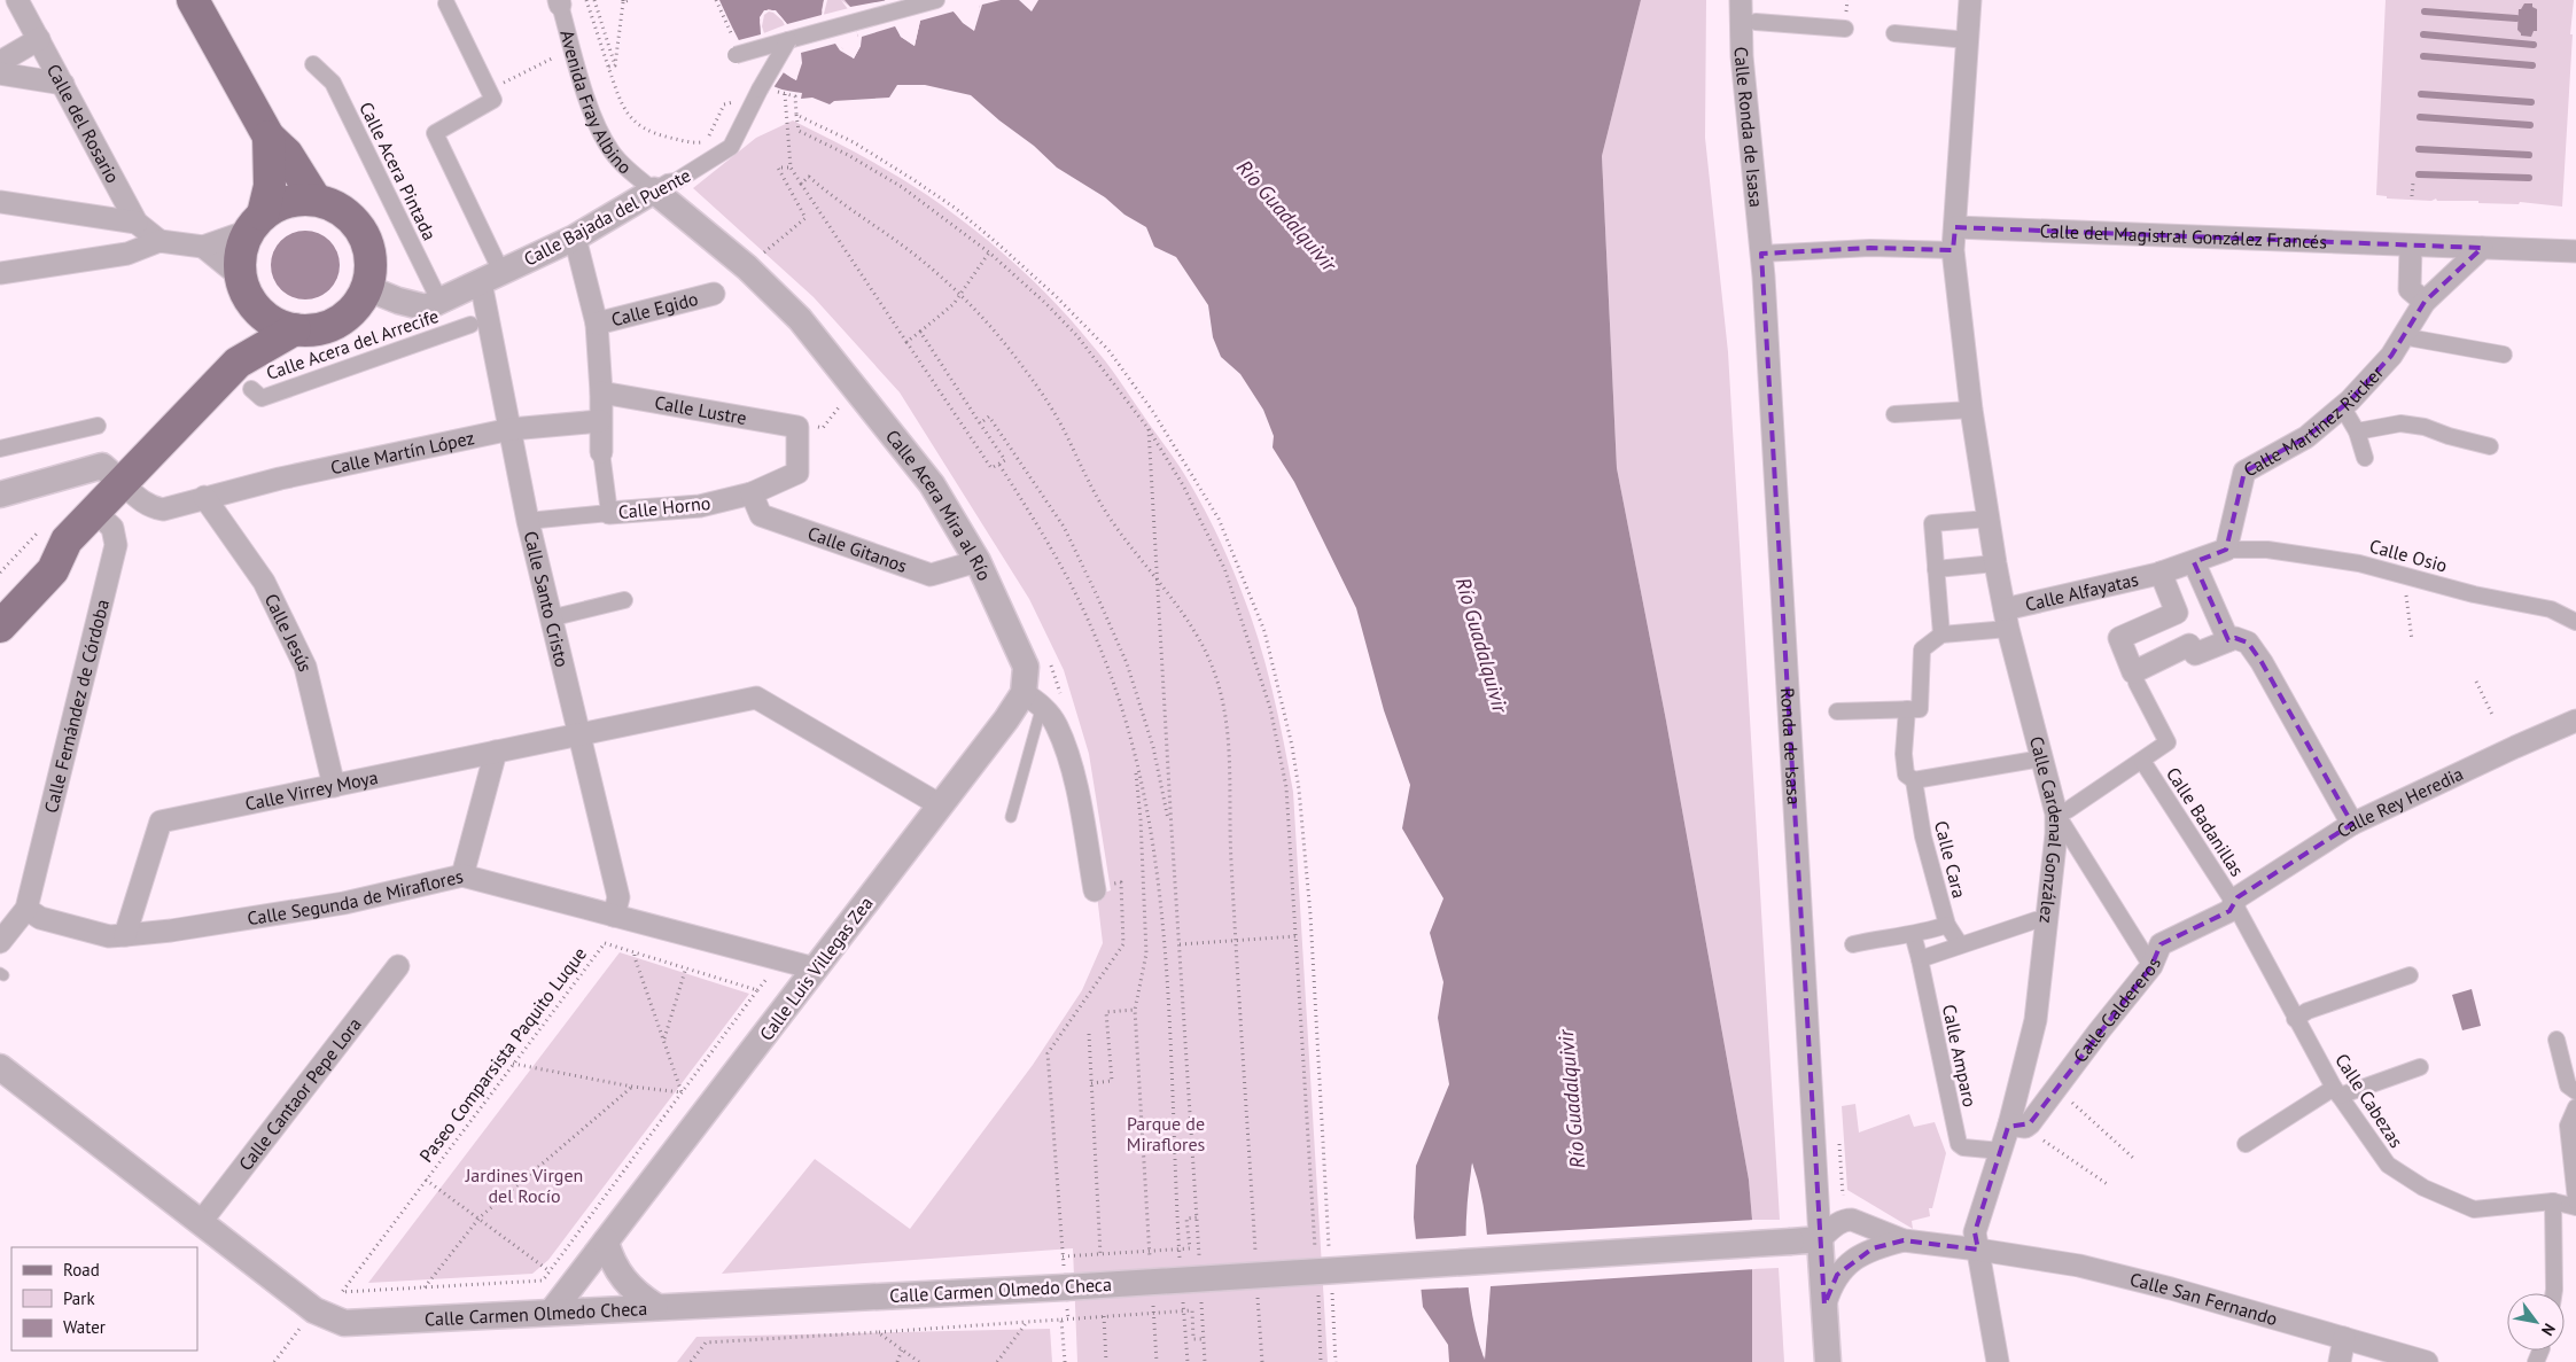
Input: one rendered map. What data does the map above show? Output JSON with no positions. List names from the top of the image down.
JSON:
{
  "streets": {
    "street": [
      "Avenida Fray Albino",
      "Calle del Rosario",
      "Calle Ronda de Isasa",
      "Calle Acera Pintada",
      "Calle Bajada del Puente",
      "Calle del Magistral González Francés",
      "Calle Egido",
      "Calle Acera del Arrecife",
      "Calle Lustre",
      "Calle Martínez Rücker",
      "Calle Martín López",
      "Calle Acera Mira al Río",
      "Calle Horno",
      "Calle Gitanos",
      "Calle Osio",
      "Calle Alfayatas",
      "Calle Santo Cristo",
      "Calle Jesús",
      "Calle Fernández de Córdoba",
      "Ronda de Isasa",
      "Calle Virrey Moya",
      "Calle Rey Heredia",
      "Calle Badanillas",
      "Calle Cardenal González",
      "Calle Cara",
      "Calle Segunda de Miraflores",
      "Calle Luis Villegas Zea",
      "Calle Caldereros",
      "Calle Amparo",
      "Calle Cantaor Pepe Lora",
      "Calle Cabezas",
      "Calle Carmen Olmedo Checa",
      "Calle San Fernando"
    ],
    "path": ["Paseo Comparsista Paquito Luque"]
  },
  "crossings": [
    ["Avenida Fray Albino", "Calle Bajada del Puente"],
    ["Avenida Fray Albino", "Calle Acera Mira al Río"],
    ["Calle Ronda de Isasa", "Ronda de Isasa"],
    ["Calle Acera Pintada", "Calle Bajada del Puente"],
    ["Calle Bajada del Puente", "Calle Acera Mira al Río"],
    ["Calle Bajada del Puente", "Calle Santo Cristo"],
    ["Calle del Magistral González Francés", "Calle Martínez Rücker"],
    ["Calle del Magistral González Francés", "Calle Cardenal González"],
    ["Calle Lustre", "Calle Horno"],
    ["Calle Martínez Rücker", "Calle Osio"],
    ["Calle Martínez Rücker", "Calle Alfayatas"],
    ["Calle Martín López", "Calle Santo Cristo"],
    ["Calle Martín López", "Calle Jesús"],
    ["Calle Acera Mira al Río", "Calle Gitanos"],
    ["Calle Acera Mira al Río", "Calle Luis Villegas Zea"],
    ["Calle Horno", "Calle Gitanos"],
    ["Calle Horno", "Calle Santo Cristo"],
    ["Calle Osio", "Calle Alfayatas"],
    ["Calle Alfayatas", "Calle Cardenal González"],
    ["Calle Santo Cristo", "Calle Virrey Moya"],
    ["Calle Santo Cristo", "Calle Segunda de Miraflores"],
    ["Calle Jesús", "Calle Virrey Moya"],
    ["Calle Fernández de Córdoba", "Calle Segunda de Miraflores"],
    ["Ronda de Isasa", "Calle Carmen Olmedo Checa"],
    ["Calle Virrey Moya", "Calle Segunda de Miraflores"],
    ["Calle Virrey Moya", "Calle Luis Villegas Zea"],
    ["Calle Rey Heredia", "Calle Badanillas"],
    ["Calle Rey Heredia", "Calle Caldereros"],
    ["Calle Rey Heredia", "Calle Cabezas"],
    ["Calle Badanillas", "Calle Caldereros"],
    ["Calle Badanillas", "Calle Cabezas"],
    ["Calle Cardenal González", "Calle Caldereros"],
    ["Calle Cardenal González", "Calle Amparo"],
    ["Calle Cardenal González", "Calle San Fernando"],
    ["Calle Segunda de Miraflores", "Calle Luis Villegas Zea"],
    ["Calle Luis Villegas Zea", "Calle Carmen Olmedo Checa"],
    ["Calle Caldereros", "Calle Cabezas"],
    ["Calle Cantaor Pepe Lora", "Calle Carmen Olmedo Checa"]
  ],
  "water": ["Río Guadalquivir"],
  "parks": ["Parque de Miraflores", "Jardines Virgen del Rocío"],
  "legend": ["Road", "Park", "Water"],
  "north": "bottom right"
}
